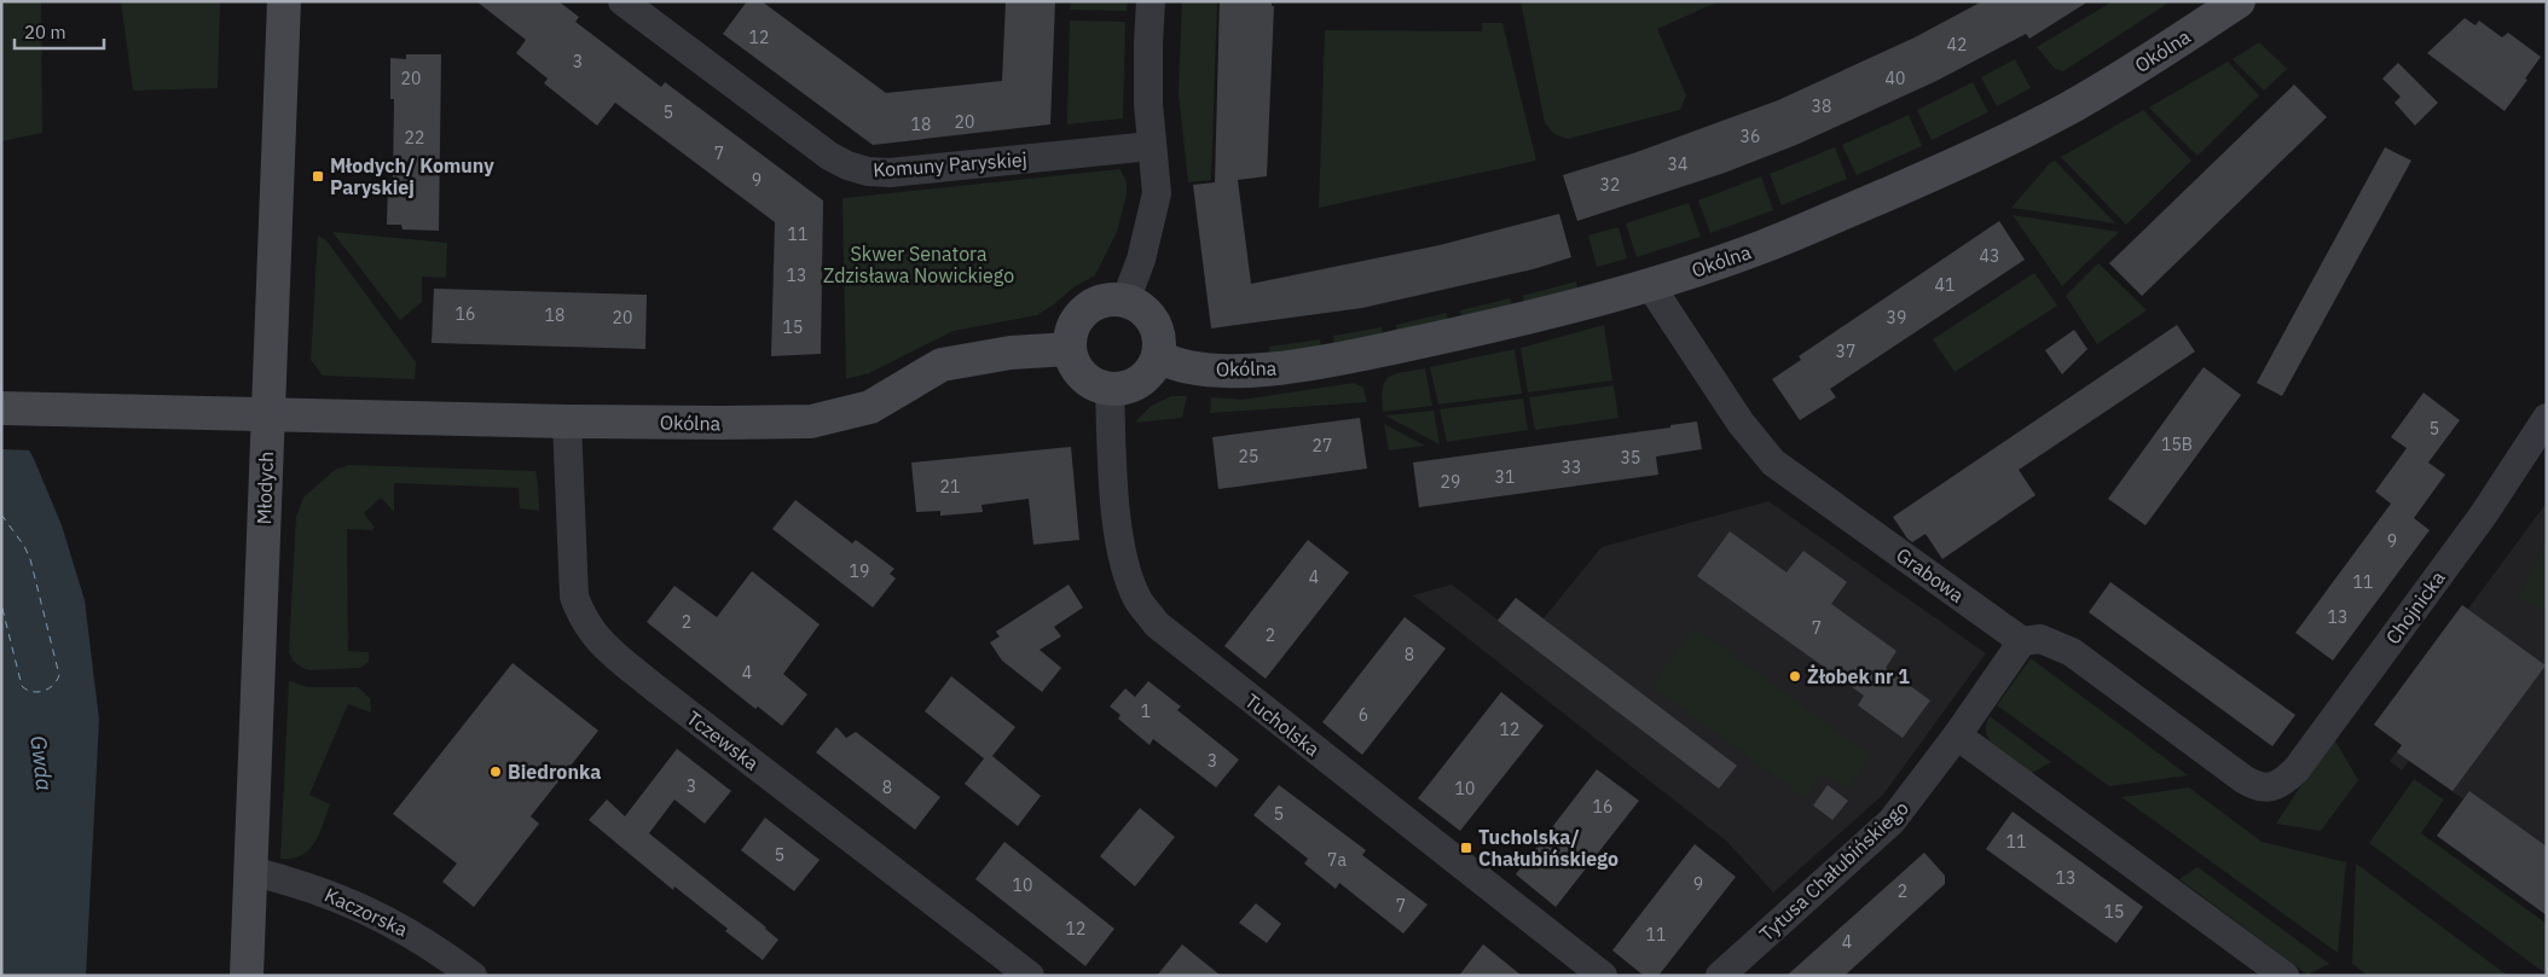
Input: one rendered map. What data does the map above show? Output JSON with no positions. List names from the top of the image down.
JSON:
{
  "streets": {
    "street": [
      "Okólna",
      "Komuny Paryskiej",
      "Młodych",
      "Grabowa",
      "Chojnicka",
      "Tucholska",
      "Tczewska",
      "Tytusa Chałubińskiego",
      "Kaczorska"
    ]
  },
  "crossings": [
    ["Okólna", "Młodych"],
    ["Okólna", "Grabowa"],
    ["Okólna", "Tucholska"],
    ["Okólna", "Tczewska"],
    ["Młodych", "Kaczorska"],
    ["Grabowa", "Chojnicka"],
    ["Grabowa", "Tytusa Chałubińskiego"]
  ],
  "water": ["Gwda"],
  "parks": ["Skwer Senatora Zdzisława Nowickiego"],
  "places": {
    "transit": ["Młodych/ Komuny Paryskiej", "Tucholska/ Chałubińskiego"],
    "other": ["Żłobek nr 1", "Biedronka"]
  },
  "house_numbers": [
    "12",
    "42",
    "3",
    "20",
    "40",
    "38",
    "5",
    "20",
    "18",
    "36",
    "22",
    "7",
    "34",
    "9",
    "32",
    "11",
    "43",
    "13",
    "41",
    "16",
    "18",
    "20",
    "39",
    "15",
    "37",
    "5",
    "15B",
    "27",
    "25",
    "35",
    "33",
    "31",
    "29",
    "21",
    "9",
    "19",
    "4",
    "11",
    "13",
    "2",
    "7",
    "2",
    "8",
    "4",
    "1",
    "6",
    "12",
    "3",
    "3",
    "8",
    "10",
    "16",
    "5",
    "11",
    "5",
    "7a",
    "13",
    "9",
    "10",
    "2",
    "7",
    "15",
    "12",
    "11",
    "4"
  ],
  "scale_bar": "20 m"
}
